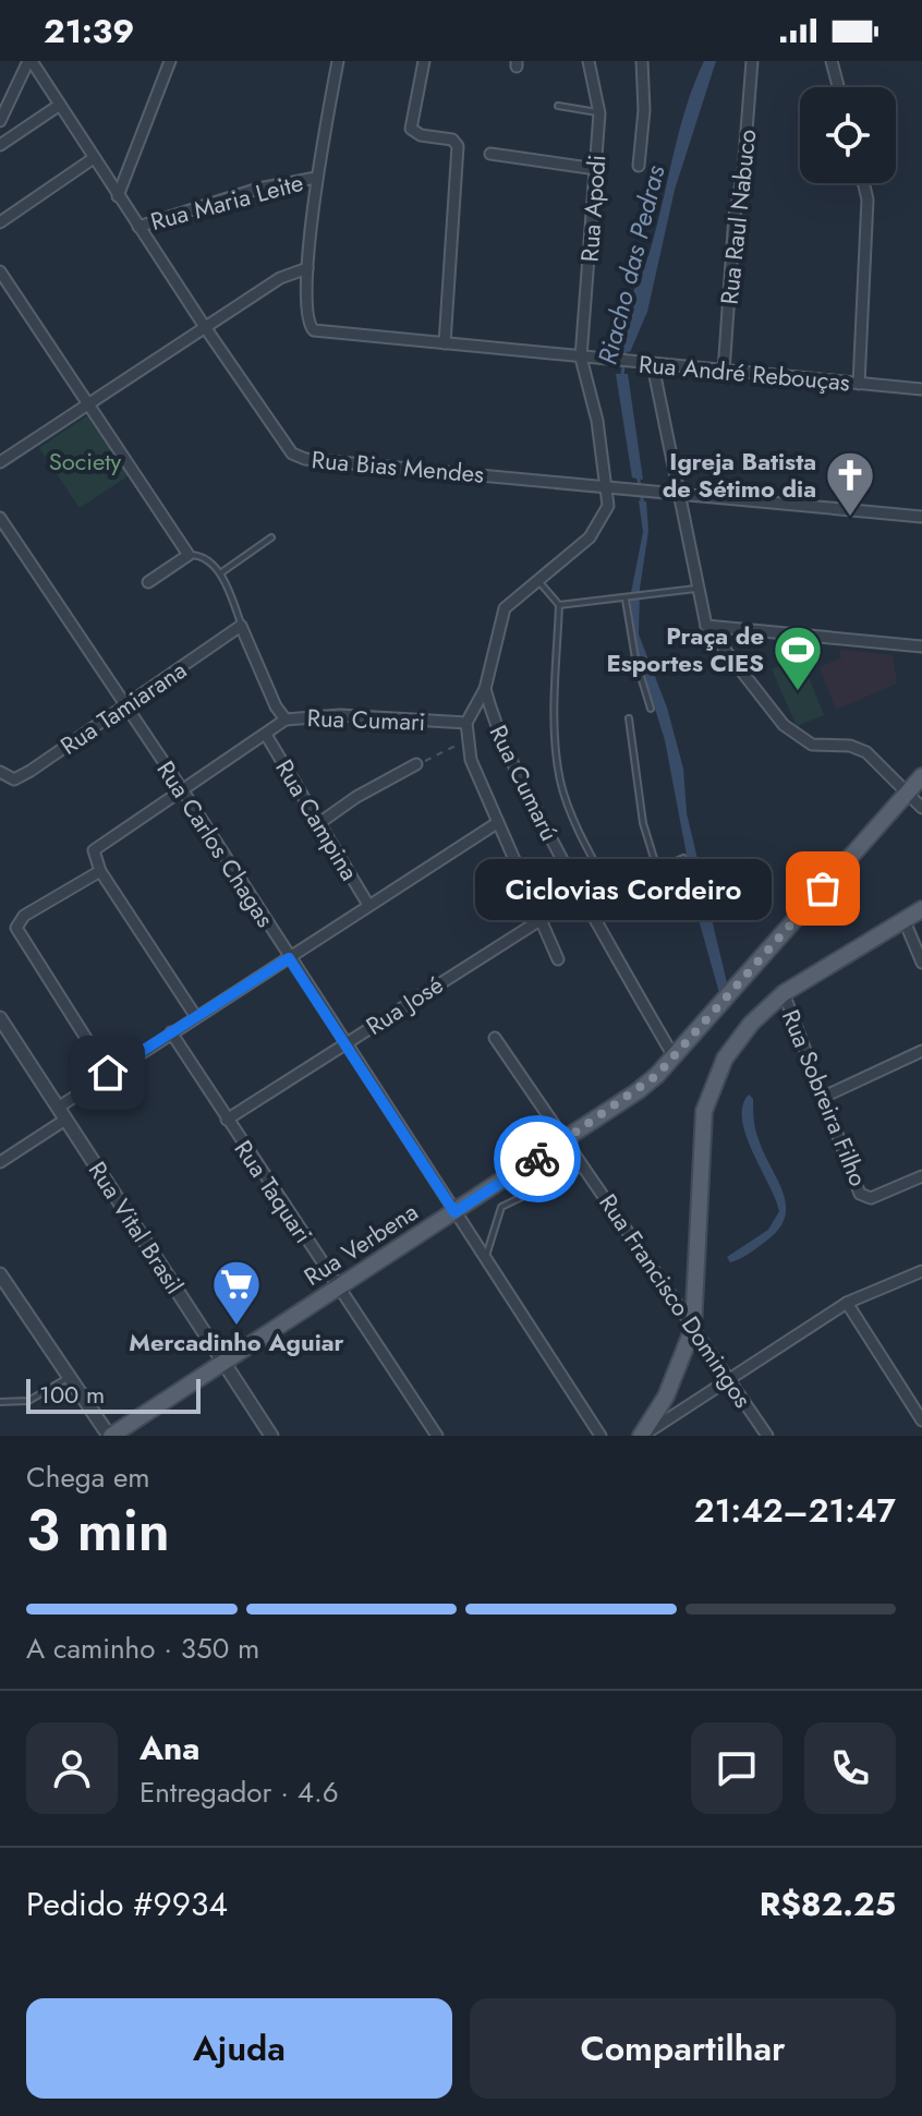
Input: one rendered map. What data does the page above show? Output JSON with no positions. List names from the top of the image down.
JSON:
{
  "streets": {
    "main road": ["Rua Verbena"],
    "street": [
      "Rua Maria Leite",
      "Rua Apodi",
      "Rua Raul Nabuco",
      "Rua André Rebouças",
      "Rua Bias Mendes",
      "Rua Tamiarana",
      "Rua Cumari",
      "Rua Cumarú",
      "Rua Campina",
      "Rua Carlos Chagas",
      "Rua José",
      "Rua Sobreira Filho",
      "Rua Taquari",
      "Rua Vital Brasil",
      "Rua Francisco Domingos"
    ]
  },
  "crossings": [
    ["Rua Maria Leite", "Rua Bias Mendes"],
    ["Rua Apodi", "Rua André Rebouças"],
    ["Rua Apodi", "Rua Bias Mendes"],
    ["Rua Raul Nabuco", "Rua André Rebouças"],
    ["Rua Tamiarana", "Rua Campina"],
    ["Rua Tamiarana", "Rua Carlos Chagas"],
    ["Rua Cumari", "Rua Campina"],
    ["Rua Cumari", "Rua Carlos Chagas"],
    ["Rua Cumarú", "Rua Verbena"],
    ["Rua Carlos Chagas", "Rua José"],
    ["Rua Carlos Chagas", "Rua Verbena"],
    ["Rua José", "Rua Taquari"],
    ["Rua Taquari", "Rua Verbena"],
    ["Rua Vital Brasil", "Rua Verbena"],
    ["Rua Verbena", "Rua Francisco Domingos"]
  ],
  "water": ["Riacho das Pedras"],
  "parks": ["Society"],
  "places": {
    "church": ["Igreja Batista de Sétimo dia"],
    "sports": ["Praça de Esportes CIES"],
    "other": ["Ciclovias Cordeiro"],
    "supermarket": ["Mercadinho Aguiar"]
  },
  "scale_bar": "100 m",
  "page": {
    "status": "21:39",
    "bubble": "Ciclovias Cordeiro",
    "scale": "100 m",
    "heading": ["3 min", "Chega em", "21:42–21:47"],
    "panel": [
      "Ana",
      "Entregador · 4.6",
      "Pedido #9934",
      "R$82.25"
    ],
    "bar": "A caminho · 350 m",
    "buttons": ["Ajuda", "Compartilhar"]
  }
}
